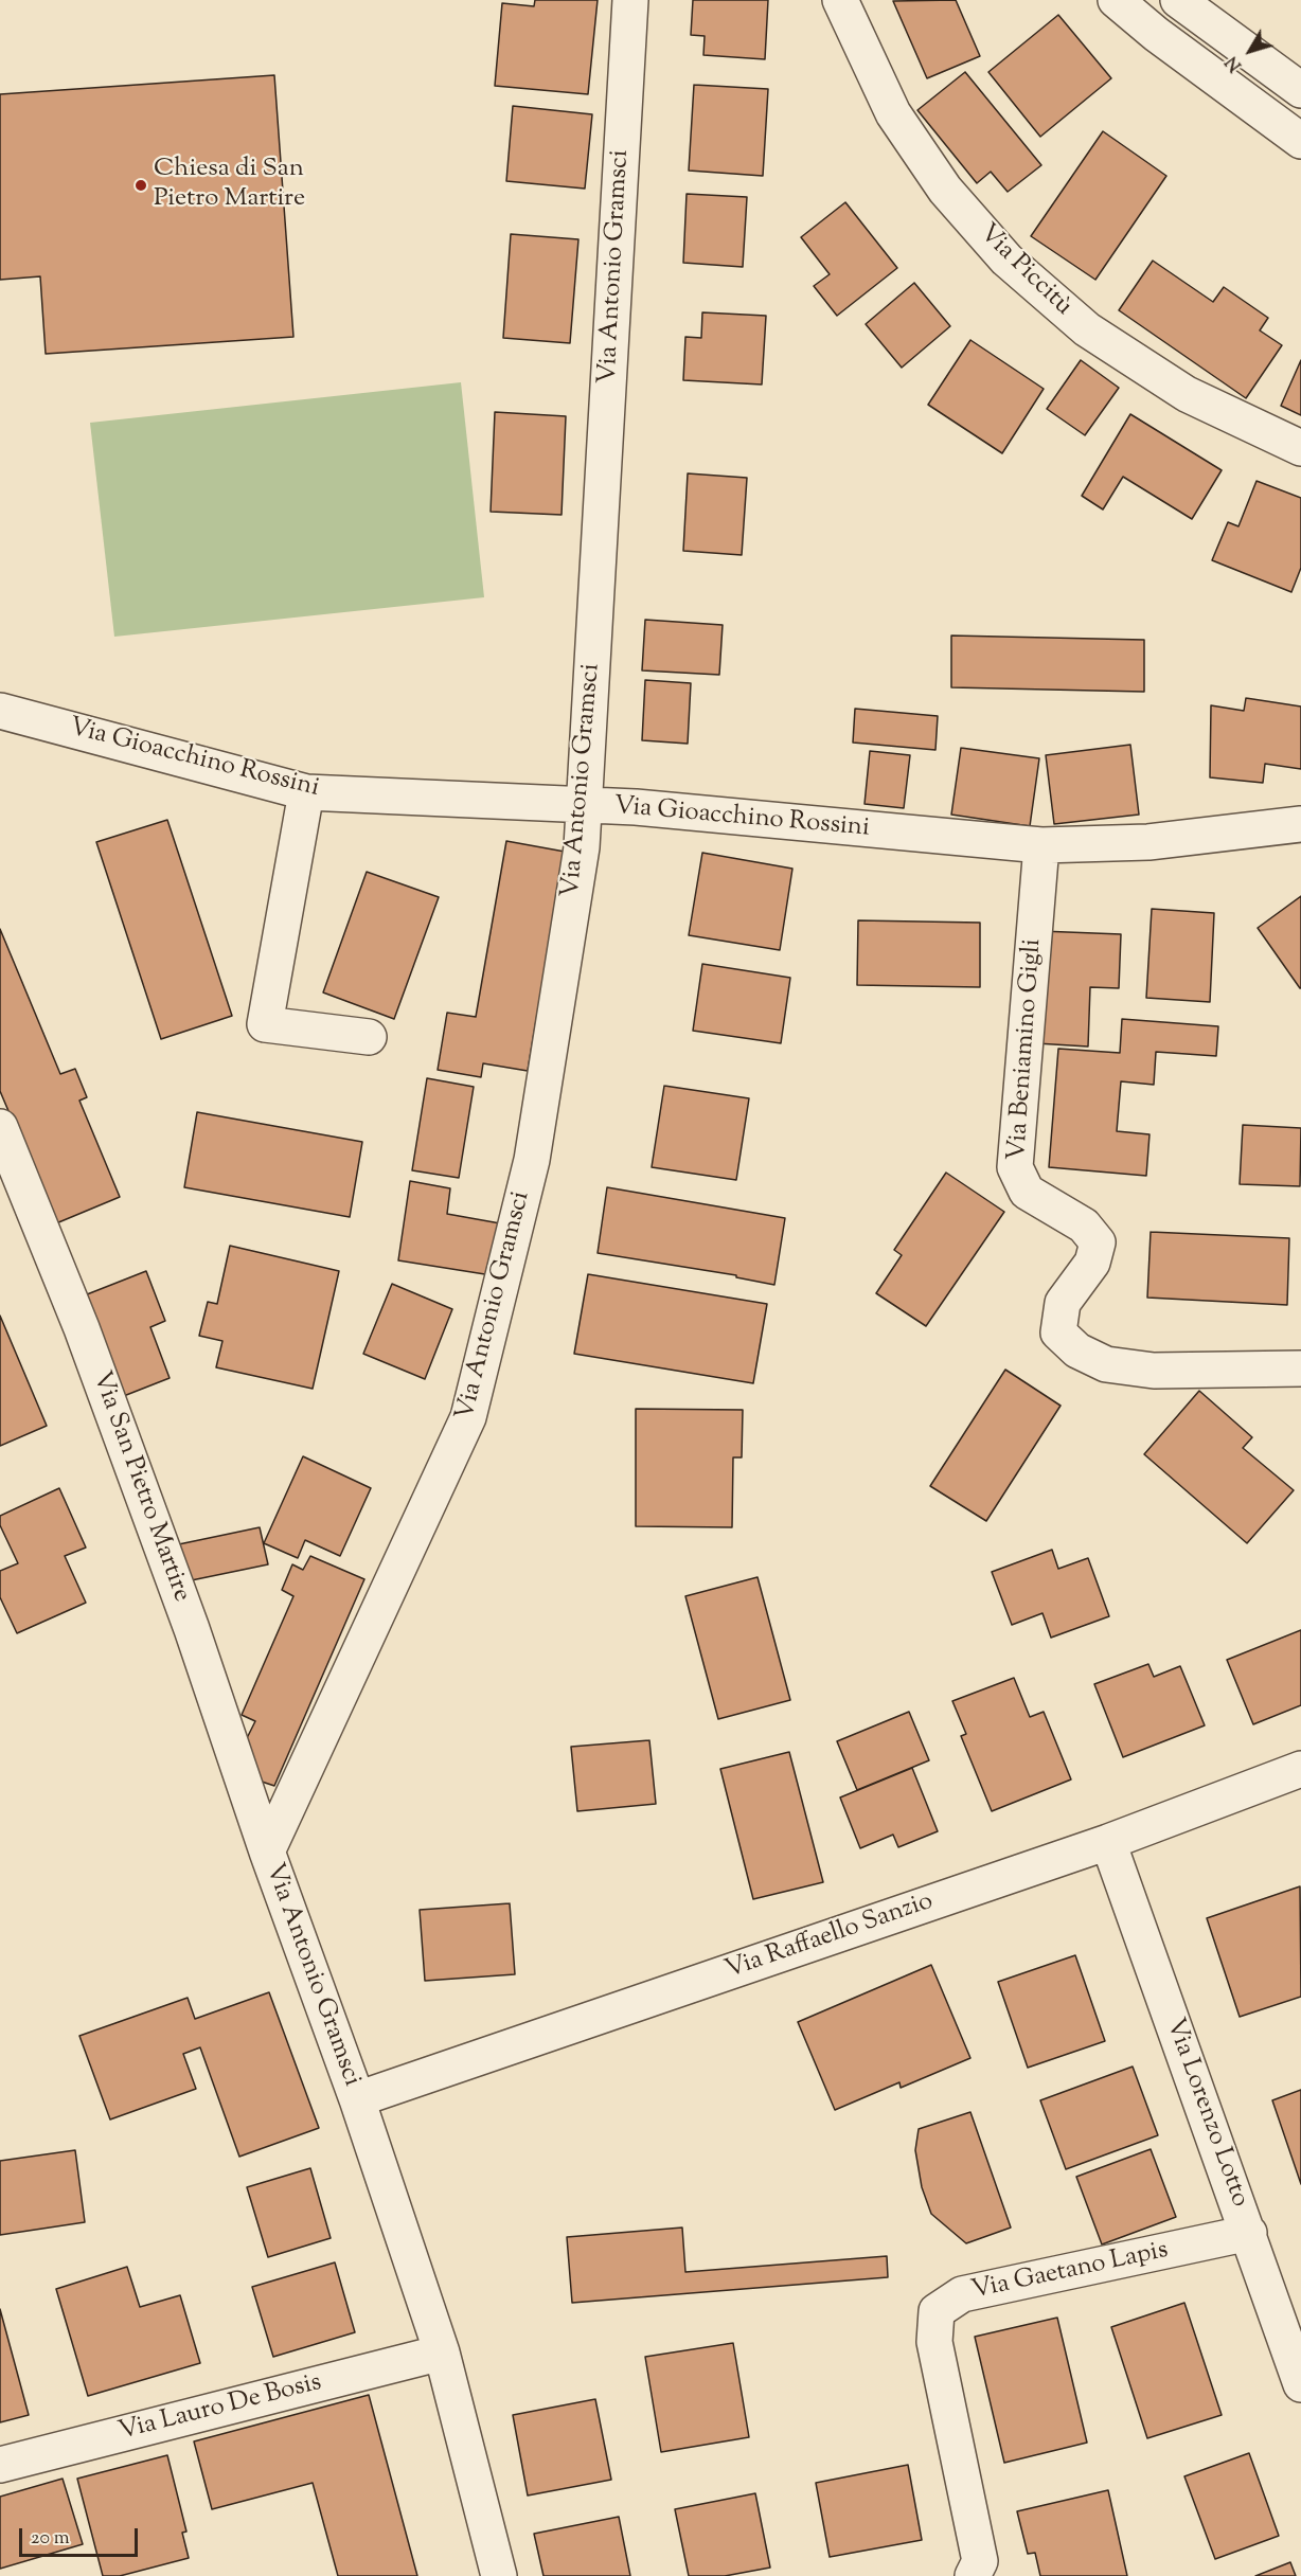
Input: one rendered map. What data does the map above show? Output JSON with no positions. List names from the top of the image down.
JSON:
{
  "streets": {
    "street": [
      "Via Antonio Gramsci",
      "Via Piccitù",
      "Via Gioacchino Rossini",
      "Via Beniamino Gigli",
      "Via San Pietro Martire",
      "Via Raffaello Sanzio",
      "Via Lorenzo Lotto",
      "Via Gaetano Lapis",
      "Via Lauro De Bosis"
    ]
  },
  "crossings": [
    ["Via Antonio Gramsci", "Via Gioacchino Rossini"],
    ["Via Antonio Gramsci", "Via San Pietro Martire"],
    ["Via Antonio Gramsci", "Via Raffaello Sanzio"],
    ["Via Antonio Gramsci", "Via Lauro De Bosis"],
    ["Via Gioacchino Rossini", "Via Beniamino Gigli"],
    ["Via Raffaello Sanzio", "Via Lorenzo Lotto"],
    ["Via Lorenzo Lotto", "Via Gaetano Lapis"]
  ],
  "places": ["Chiesa di San Pietro Martire"],
  "scale_bar": "20 m",
  "north": "bottom left"
}
